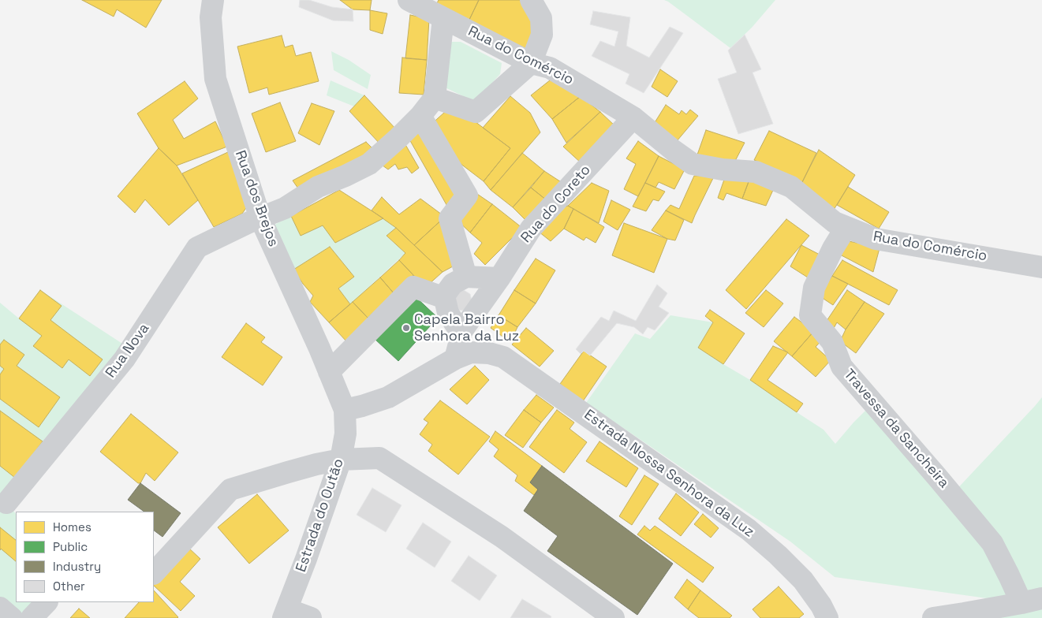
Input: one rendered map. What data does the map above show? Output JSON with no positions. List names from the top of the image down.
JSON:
{
  "streets": {
    "street": [
      "Rua do Comércio",
      "Rua dos Brejos",
      "Rua do Coreto",
      "Rua Nova",
      "Travessa da Sancheira",
      "Estrada Nossa Senhora da Luz",
      "Estrada do Outão"
    ]
  },
  "crossings": [
    ["Rua do Comércio", "Rua do Coreto"],
    ["Rua do Comércio", "Travessa da Sancheira"],
    ["Rua dos Brejos", "Rua Nova"],
    ["Rua dos Brejos", "Estrada Nossa Senhora da Luz"],
    ["Rua dos Brejos", "Estrada do Outão"],
    ["Rua do Coreto", "Estrada Nossa Senhora da Luz"],
    ["Estrada Nossa Senhora da Luz", "Estrada do Outão"]
  ],
  "places": ["Capela Bairro Senhora da Luz"],
  "legend": [
    "Homes",
    "Public",
    "Industry",
    "Other"
  ]
}
